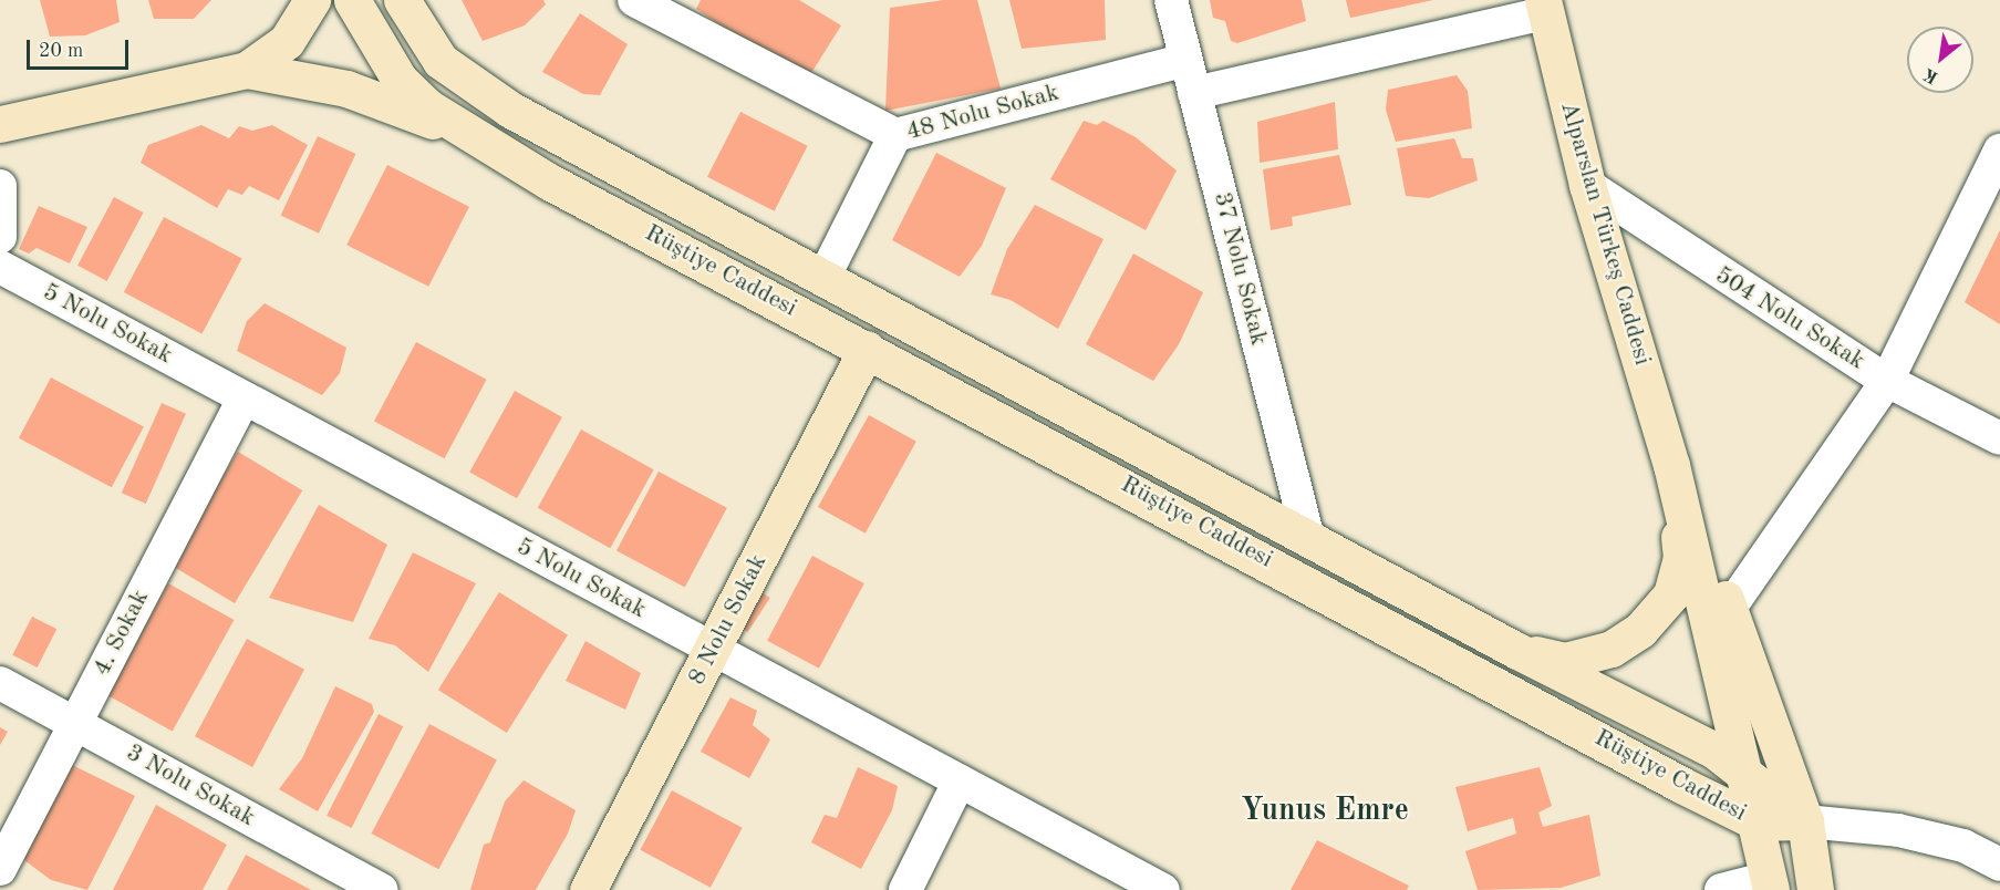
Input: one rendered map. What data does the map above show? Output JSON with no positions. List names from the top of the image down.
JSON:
{
  "streets": {
    "street": [
      "48 Nolu Sokak",
      "Alparslan Türkeş Caddesi",
      "37 Nolu Sokak",
      "Rüştiye Caddesi",
      "504 Nolu Sokak",
      "5 Nolu Sokak",
      "8 Nolu Sokak",
      "4. Sokak",
      "3 Nolu Sokak"
    ]
  },
  "crossings": [
    ["48 Nolu Sokak", "37 Nolu Sokak"],
    ["48 Nolu Sokak", "Rüştiye Caddesi"],
    ["Alparslan Türkeş Caddesi", "Rüştiye Caddesi"],
    ["Alparslan Türkeş Caddesi", "504 Nolu Sokak"],
    ["37 Nolu Sokak", "Rüştiye Caddesi"],
    ["Rüştiye Caddesi", "8 Nolu Sokak"],
    ["5 Nolu Sokak", "8 Nolu Sokak"],
    ["5 Nolu Sokak", "4. Sokak"],
    ["4. Sokak", "3 Nolu Sokak"]
  ],
  "districts": ["Yunus Emre"],
  "scale_bar": "20 m",
  "north": "bottom left"
}
